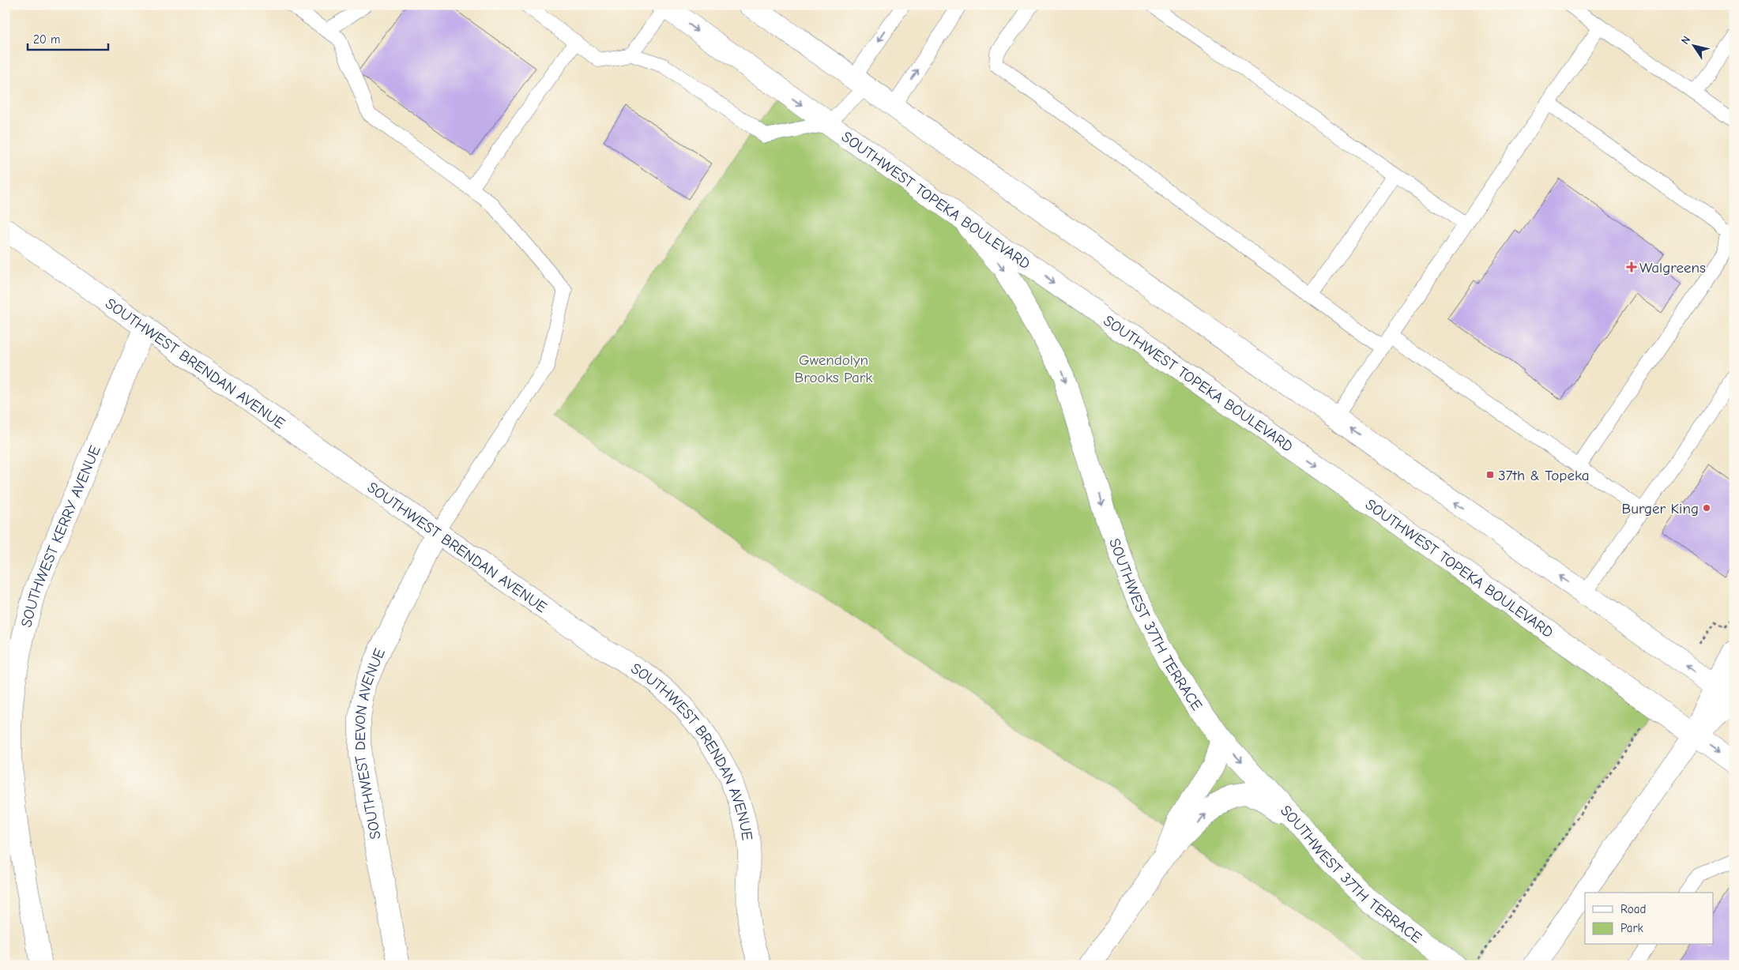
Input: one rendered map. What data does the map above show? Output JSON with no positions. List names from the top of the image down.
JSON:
{
  "streets": {
    "street": [
      "SOUTHWEST TOPEKA BOULEVARD",
      "SOUTHWEST BRENDAN AVENUE",
      "SOUTHWEST KERRY AVENUE",
      "SOUTHWEST 37TH TERRACE",
      "SOUTHWEST DEVON AVENUE"
    ]
  },
  "crossings": [
    ["SOUTHWEST TOPEKA BOULEVARD", "SOUTHWEST 37TH TERRACE"],
    ["SOUTHWEST BRENDAN AVENUE", "SOUTHWEST KERRY AVENUE"],
    ["SOUTHWEST BRENDAN AVENUE", "SOUTHWEST DEVON AVENUE"]
  ],
  "parks": ["Gwendolyn Brooks Park"],
  "places": {
    "health": ["Walgreens"],
    "transit": ["37th & Topeka"],
    "other": ["Burger King"]
  },
  "legend": ["Road", "Park"],
  "scale_bar": "20 m",
  "north": "top left"
}
